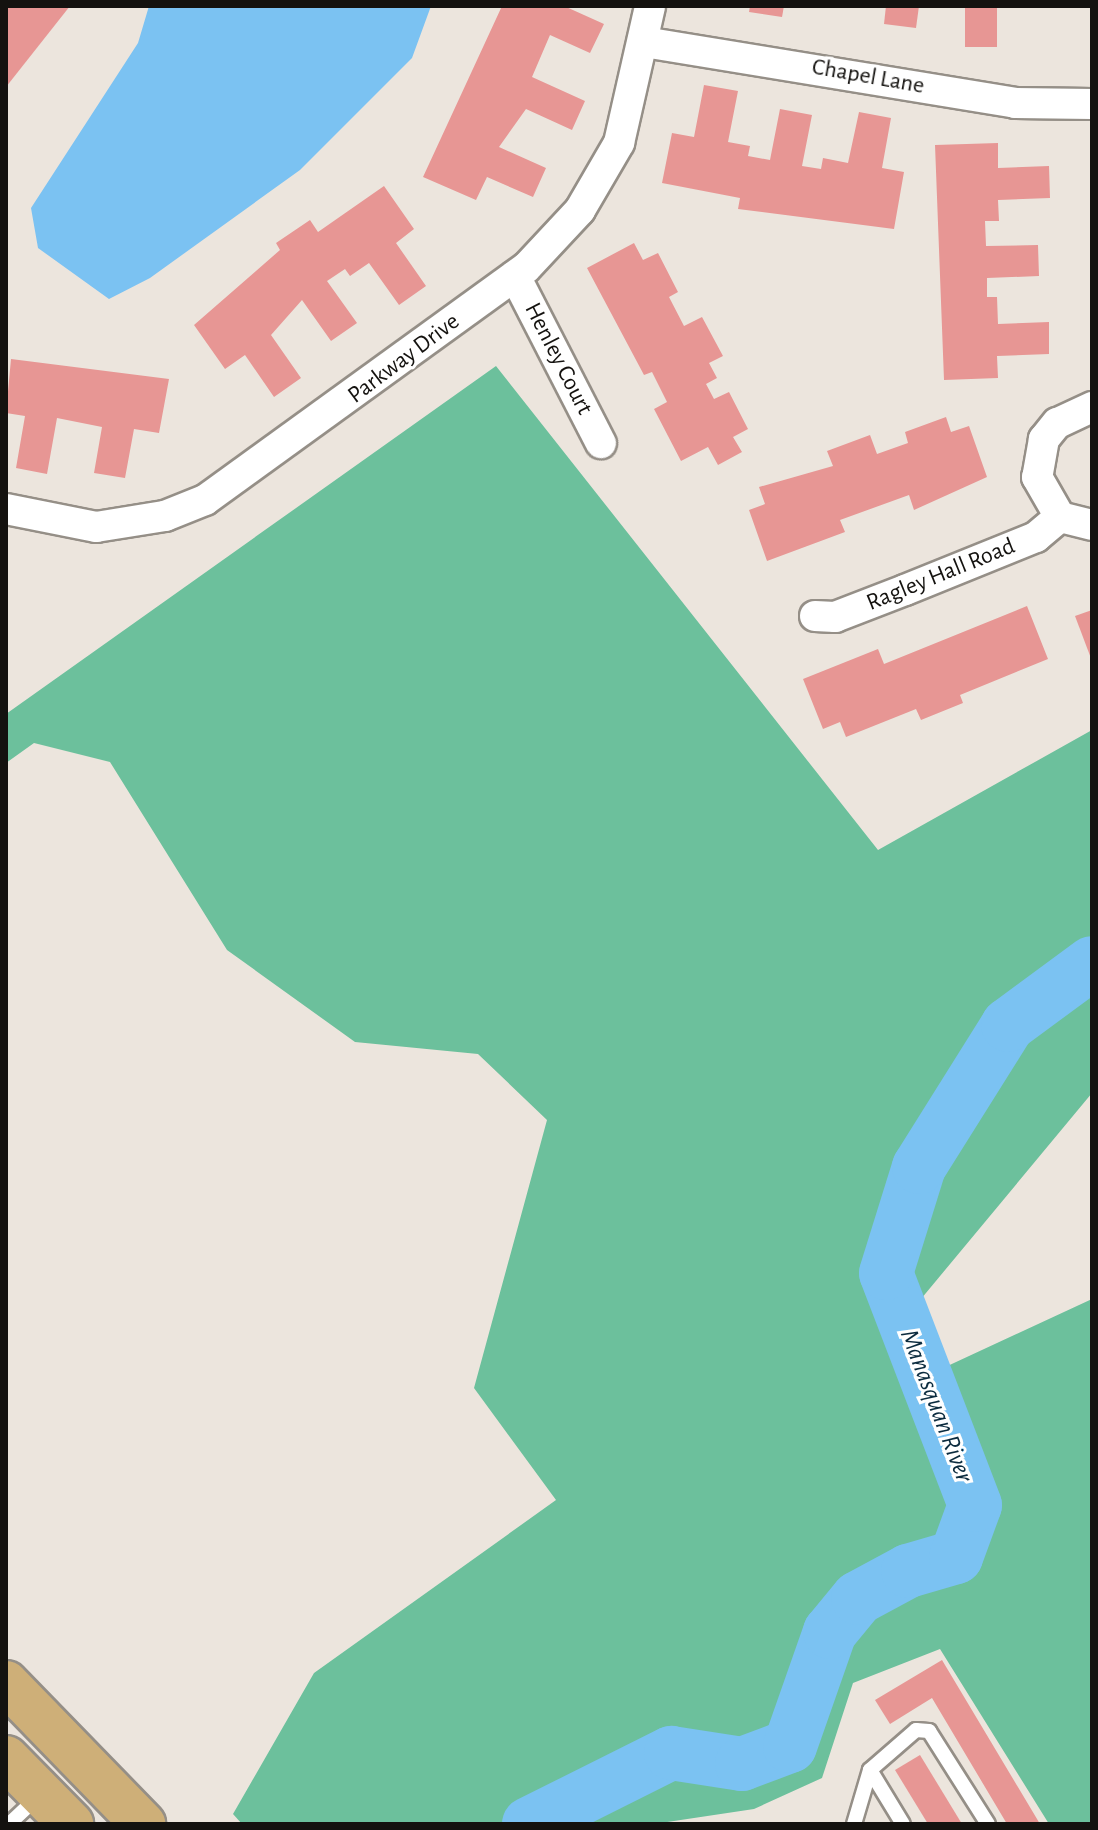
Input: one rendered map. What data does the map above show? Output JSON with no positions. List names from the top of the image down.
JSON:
{
  "streets": {
    "street": [
      "Chapel Lane",
      "Parkway Drive",
      "Henley Court",
      "Ragley Hall Road"
    ]
  },
  "crossings": [
    ["Chapel Lane", "Parkway Drive"],
    ["Parkway Drive", "Henley Court"]
  ],
  "water": ["Manasquan River"]
}
